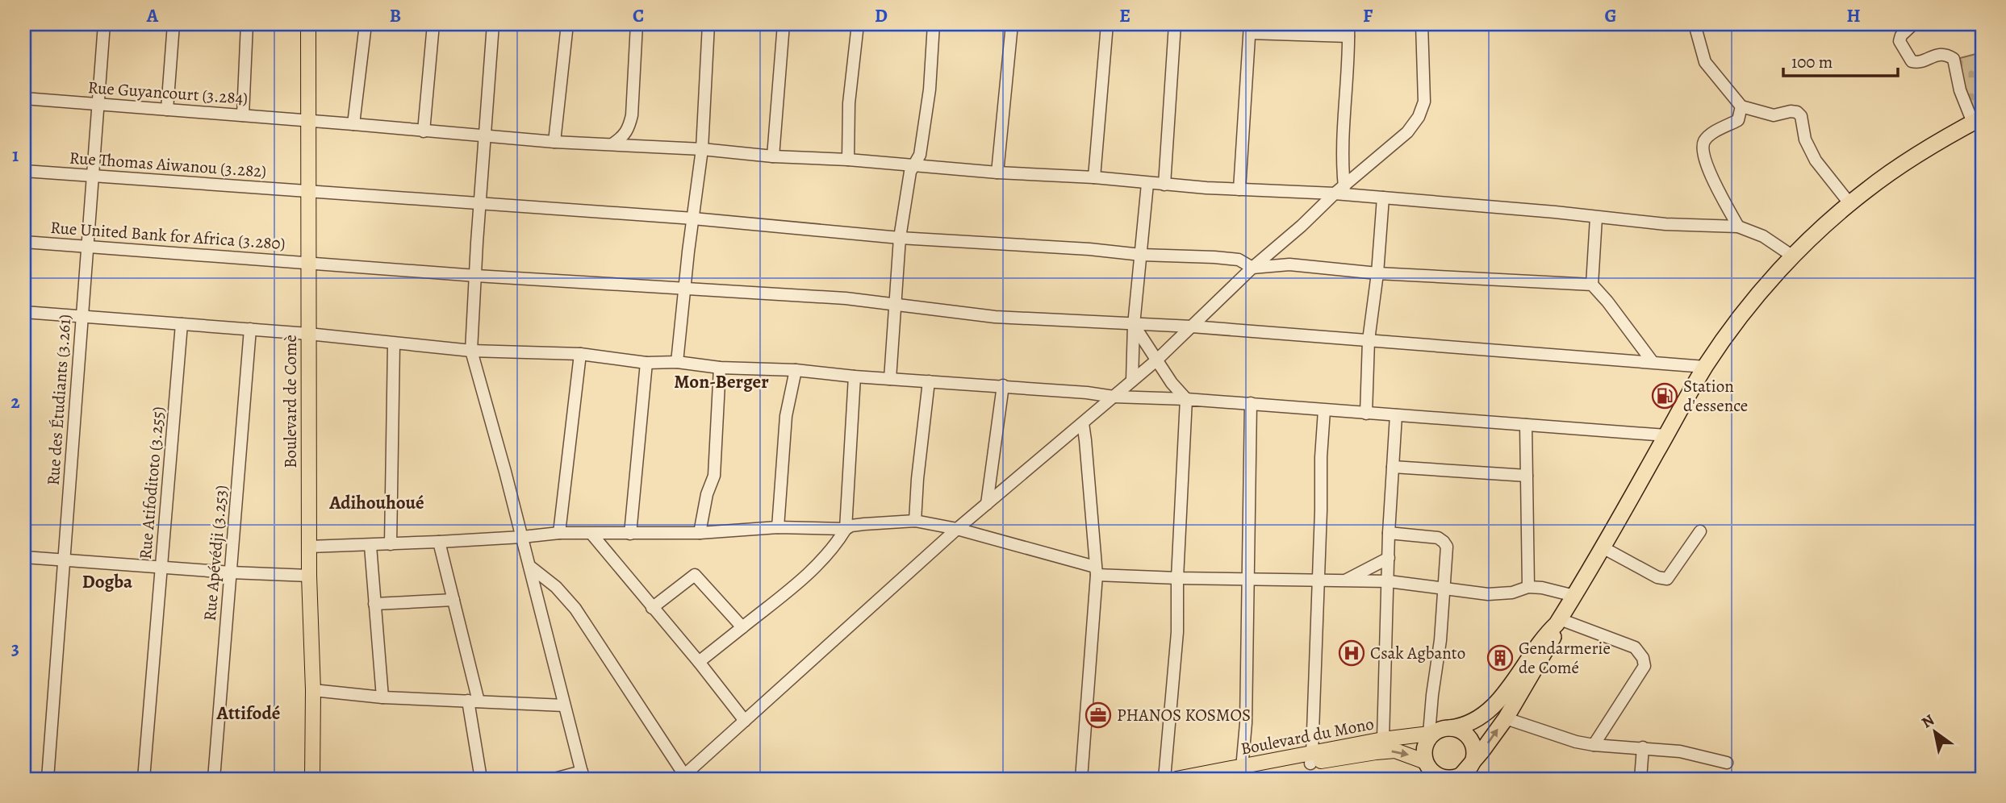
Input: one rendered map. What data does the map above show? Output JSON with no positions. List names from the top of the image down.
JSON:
{
  "streets": {
    "main road": ["Boulevard de Comè", "Boulevard du Mono"],
    "street": [
      "Rue Guyancourt (3.284)",
      "Rue Thomas Aiwanou (3.282)",
      "Rue United Bank for Africa (3.280)",
      "Rue des Étudiants (3.261)",
      "Rue Atifoditoto (3.255)",
      "Rue Apévédji (3.253)"
    ]
  },
  "crossings": [
    ["Rue Guyancourt (3.284)", "Rue des Étudiants (3.261)"],
    ["Rue Guyancourt (3.284)", "Boulevard de Comè"],
    ["Rue Thomas Aiwanou (3.282)", "Rue des Étudiants (3.261)"],
    ["Rue Thomas Aiwanou (3.282)", "Boulevard de Comè"],
    ["Rue United Bank for Africa (3.280)", "Rue des Étudiants (3.261)"],
    ["Rue United Bank for Africa (3.280)", "Boulevard de Comè"]
  ],
  "districts": [
    "Mon-Berger",
    "Adihouhoué",
    "Dogba",
    "Attifodé"
  ],
  "places": {
    "fuel station": ["Station d'essence"],
    "hospital": ["Csak Agbanto"],
    "building": ["Gendarmerie de Comé"],
    "office": ["PHANOS KOSMOS"]
  },
  "scale_bar": "100 m",
  "north": "top left",
  "grid": {
    "columns": [
      "A",
      "B",
      "C",
      "D",
      "E",
      "F",
      "G",
      "H"
    ],
    "rows": ["1", "2", "3"]
  }
}
